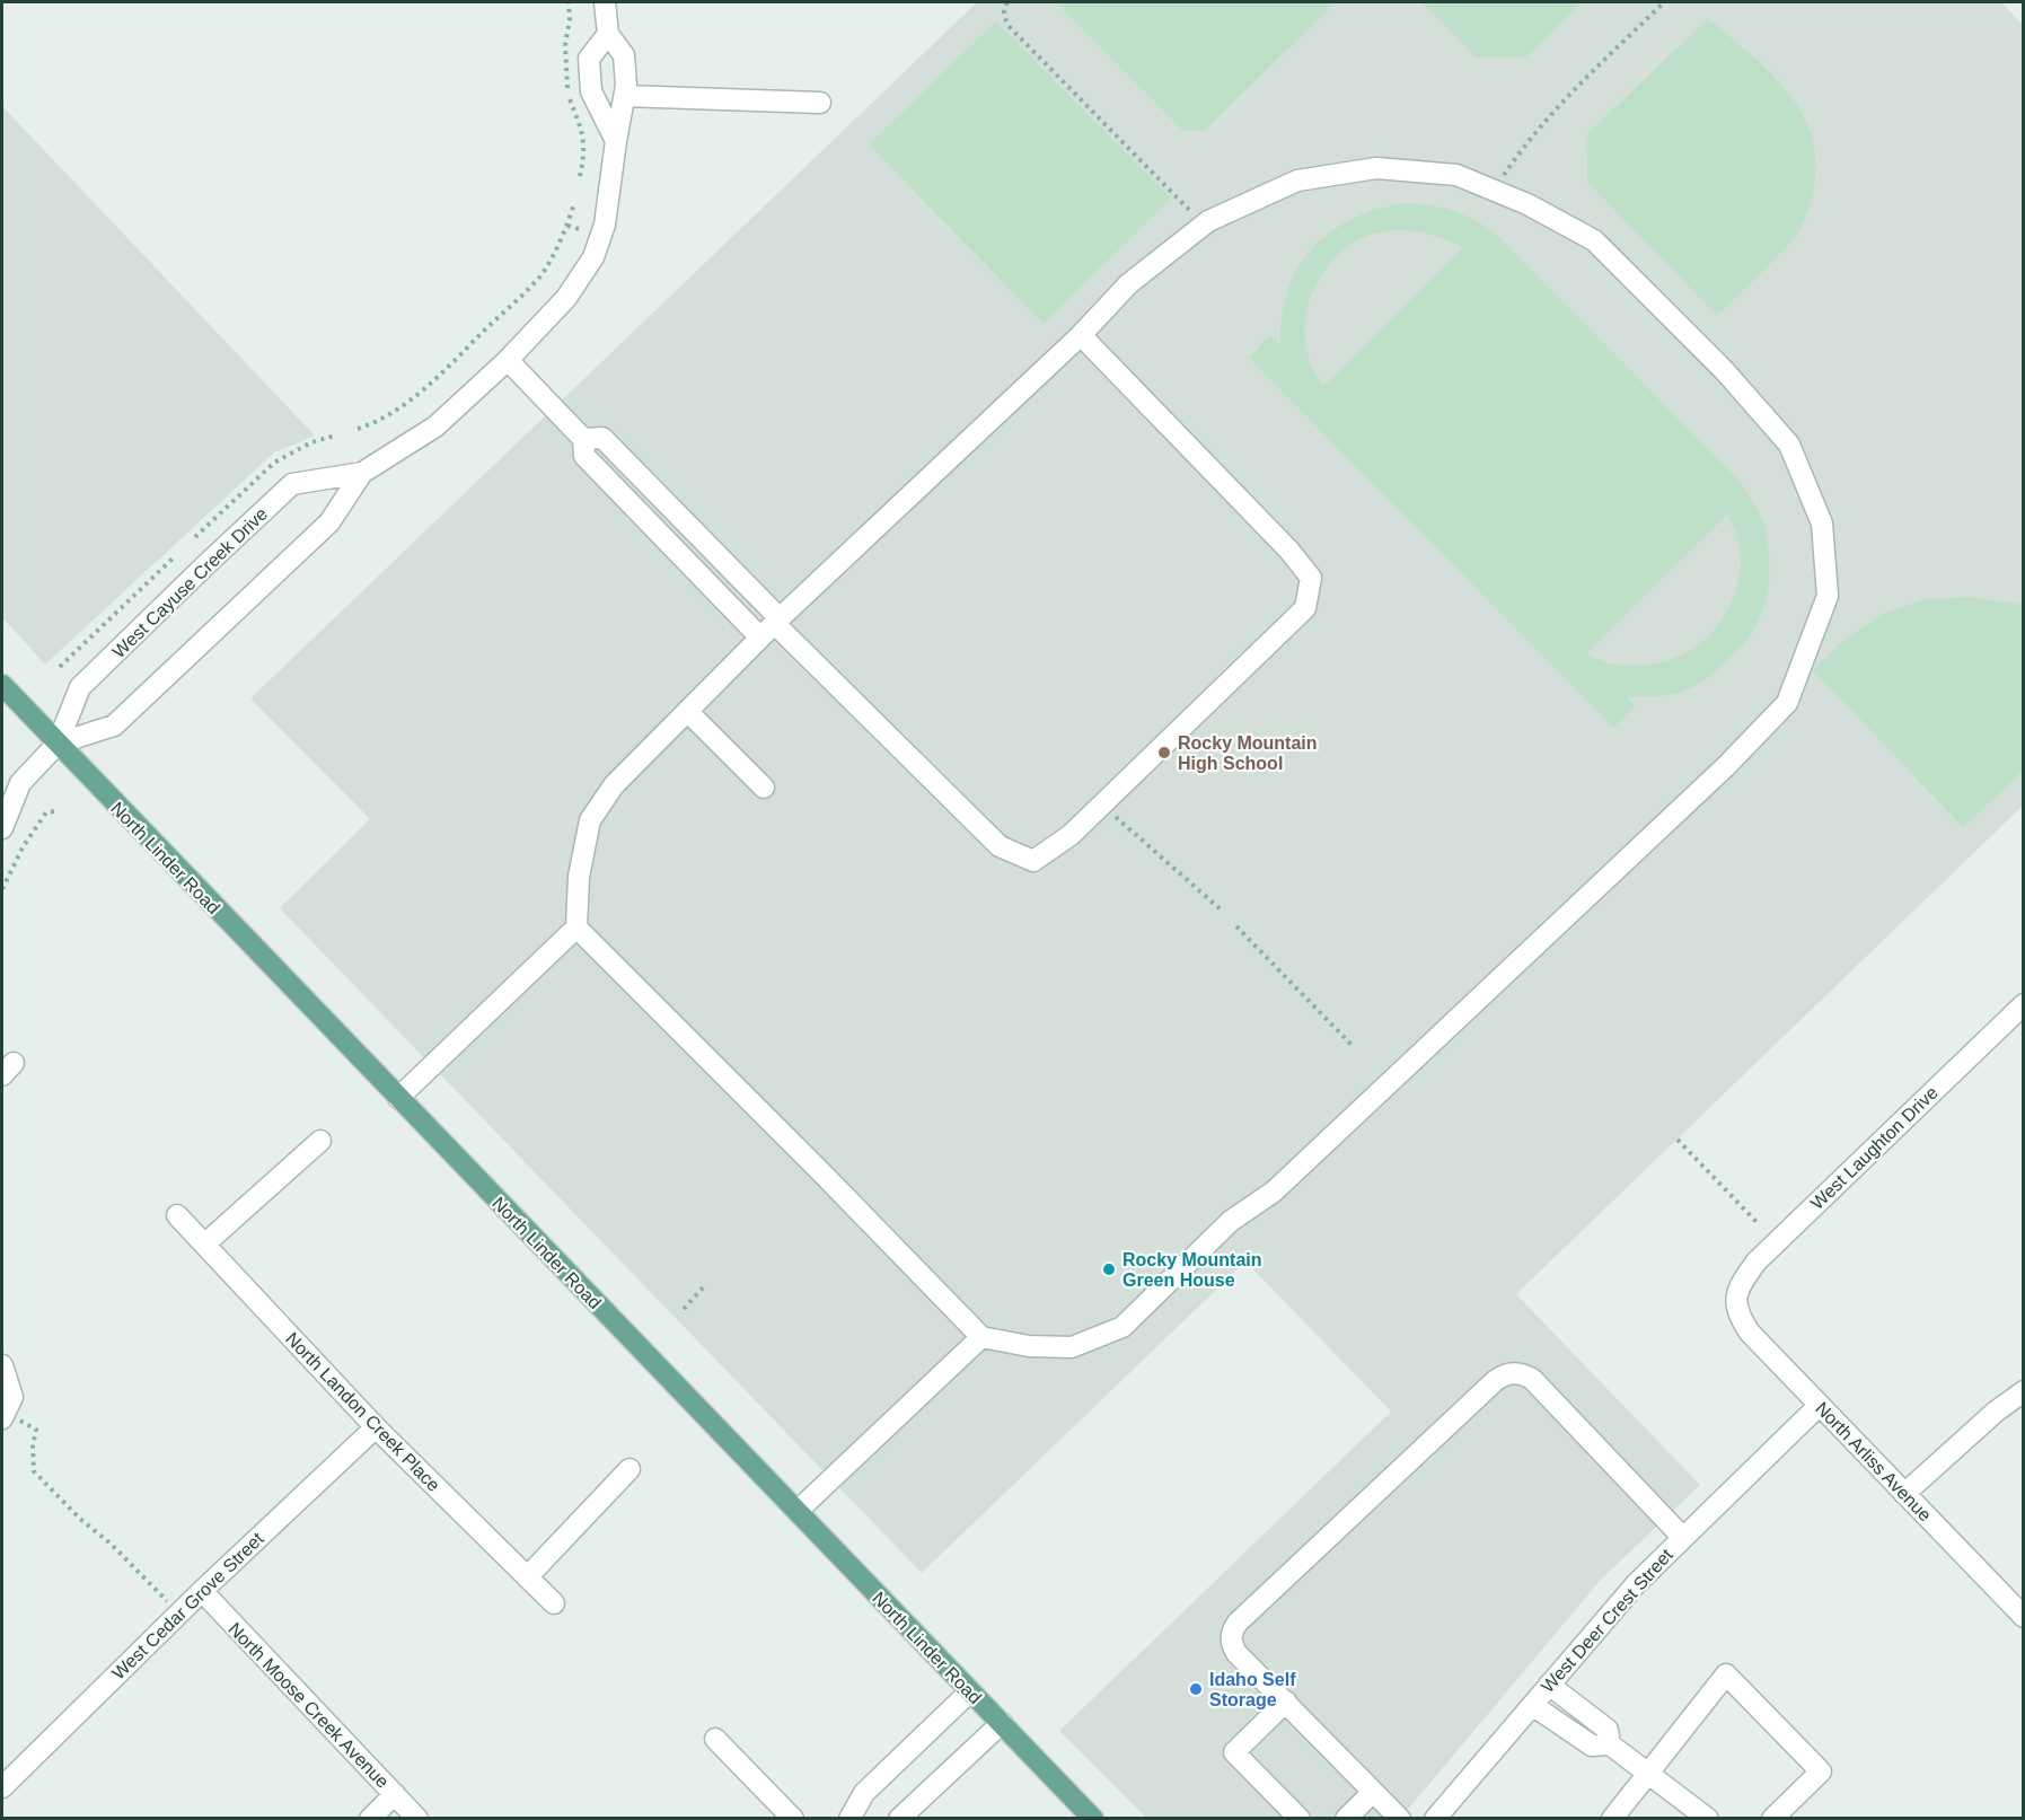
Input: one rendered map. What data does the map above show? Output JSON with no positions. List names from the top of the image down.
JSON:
{
  "streets": {
    "main road": ["North Linder Road"],
    "street": [
      "West Cayuse Creek Drive",
      "West Laughton Drive",
      "North Landon Creek Place",
      "North Arliss Avenue",
      "West Cedar Grove Street",
      "West Deer Crest Street",
      "North Moose Creek Avenue"
    ]
  },
  "crossings": [
    ["West Cayuse Creek Drive", "North Linder Road"],
    ["West Laughton Drive", "North Arliss Avenue"],
    ["North Landon Creek Place", "West Cedar Grove Street"],
    ["North Arliss Avenue", "West Deer Crest Street"],
    ["West Cedar Grove Street", "North Moose Creek Avenue"]
  ],
  "places": ["Rocky Mountain High School", "Rocky Mountain Green House", "Idaho Self Storage"]
}
